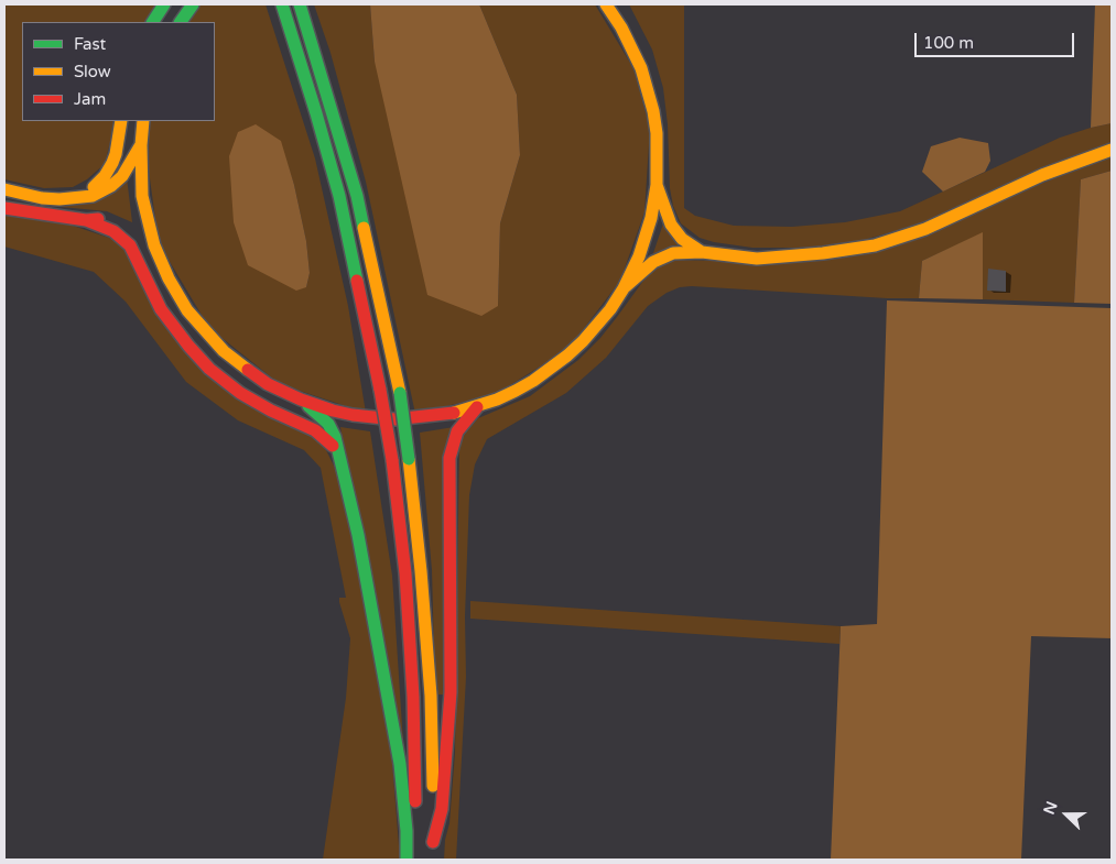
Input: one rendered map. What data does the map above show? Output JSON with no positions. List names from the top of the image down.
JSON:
{
  "legend": ["Fast", "Slow", "Jam"],
  "scale_bar": "100 m",
  "north": "left"
}
